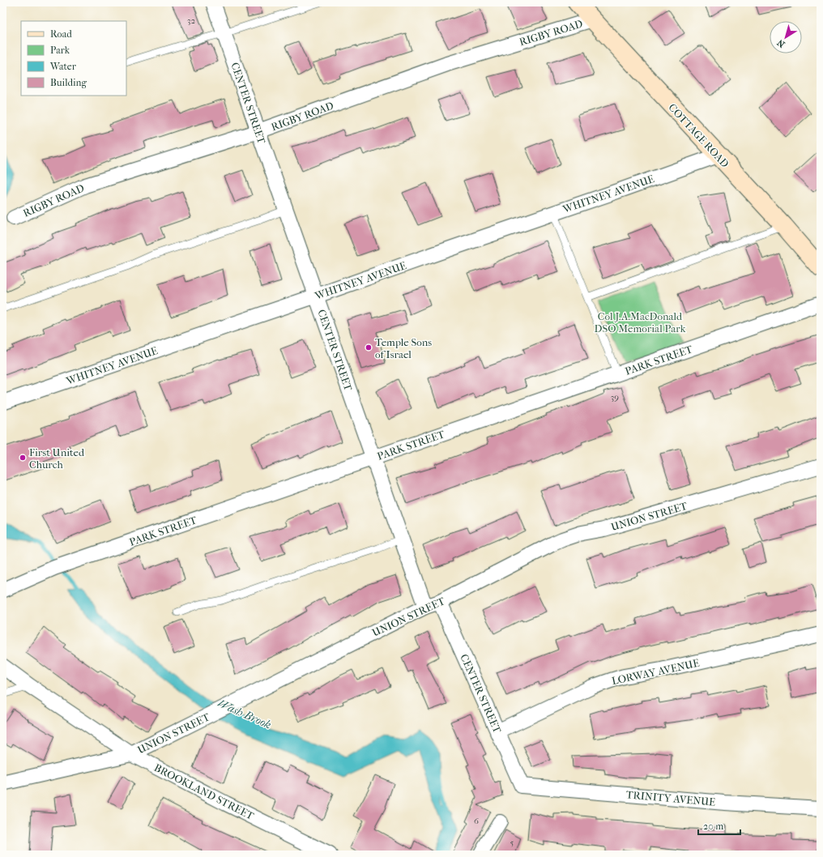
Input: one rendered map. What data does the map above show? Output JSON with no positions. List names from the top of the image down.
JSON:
{
  "streets": {
    "main road": ["COTTAGE ROAD"],
    "street": [
      "RIGBY ROAD",
      "CENTER STREET",
      "WHITNEY AVENUE",
      "PARK STREET",
      "UNION STREET",
      "LORWAY AVENUE",
      "BROOKLAND STREET",
      "TRINITY AVENUE"
    ]
  },
  "crossings": [
    ["RIGBY ROAD", "CENTER STREET"],
    ["RIGBY ROAD", "COTTAGE ROAD"],
    ["CENTER STREET", "WHITNEY AVENUE"],
    ["CENTER STREET", "PARK STREET"],
    ["CENTER STREET", "UNION STREET"],
    ["CENTER STREET", "LORWAY AVENUE"],
    ["CENTER STREET", "TRINITY AVENUE"],
    ["COTTAGE ROAD", "WHITNEY AVENUE"],
    ["UNION STREET", "BROOKLAND STREET"]
  ],
  "water": ["Wash Brook"],
  "parks": ["Col J.A.MacDonald DSO Memorial Park"],
  "places": ["Temple Sons of Israel", "First United Church"],
  "house_numbers": [
    "32",
    "39",
    "6",
    "5"
  ],
  "legend": [
    "Road",
    "Park",
    "Water",
    "Building"
  ],
  "scale_bar": "20 m",
  "north": "bottom left"
}
